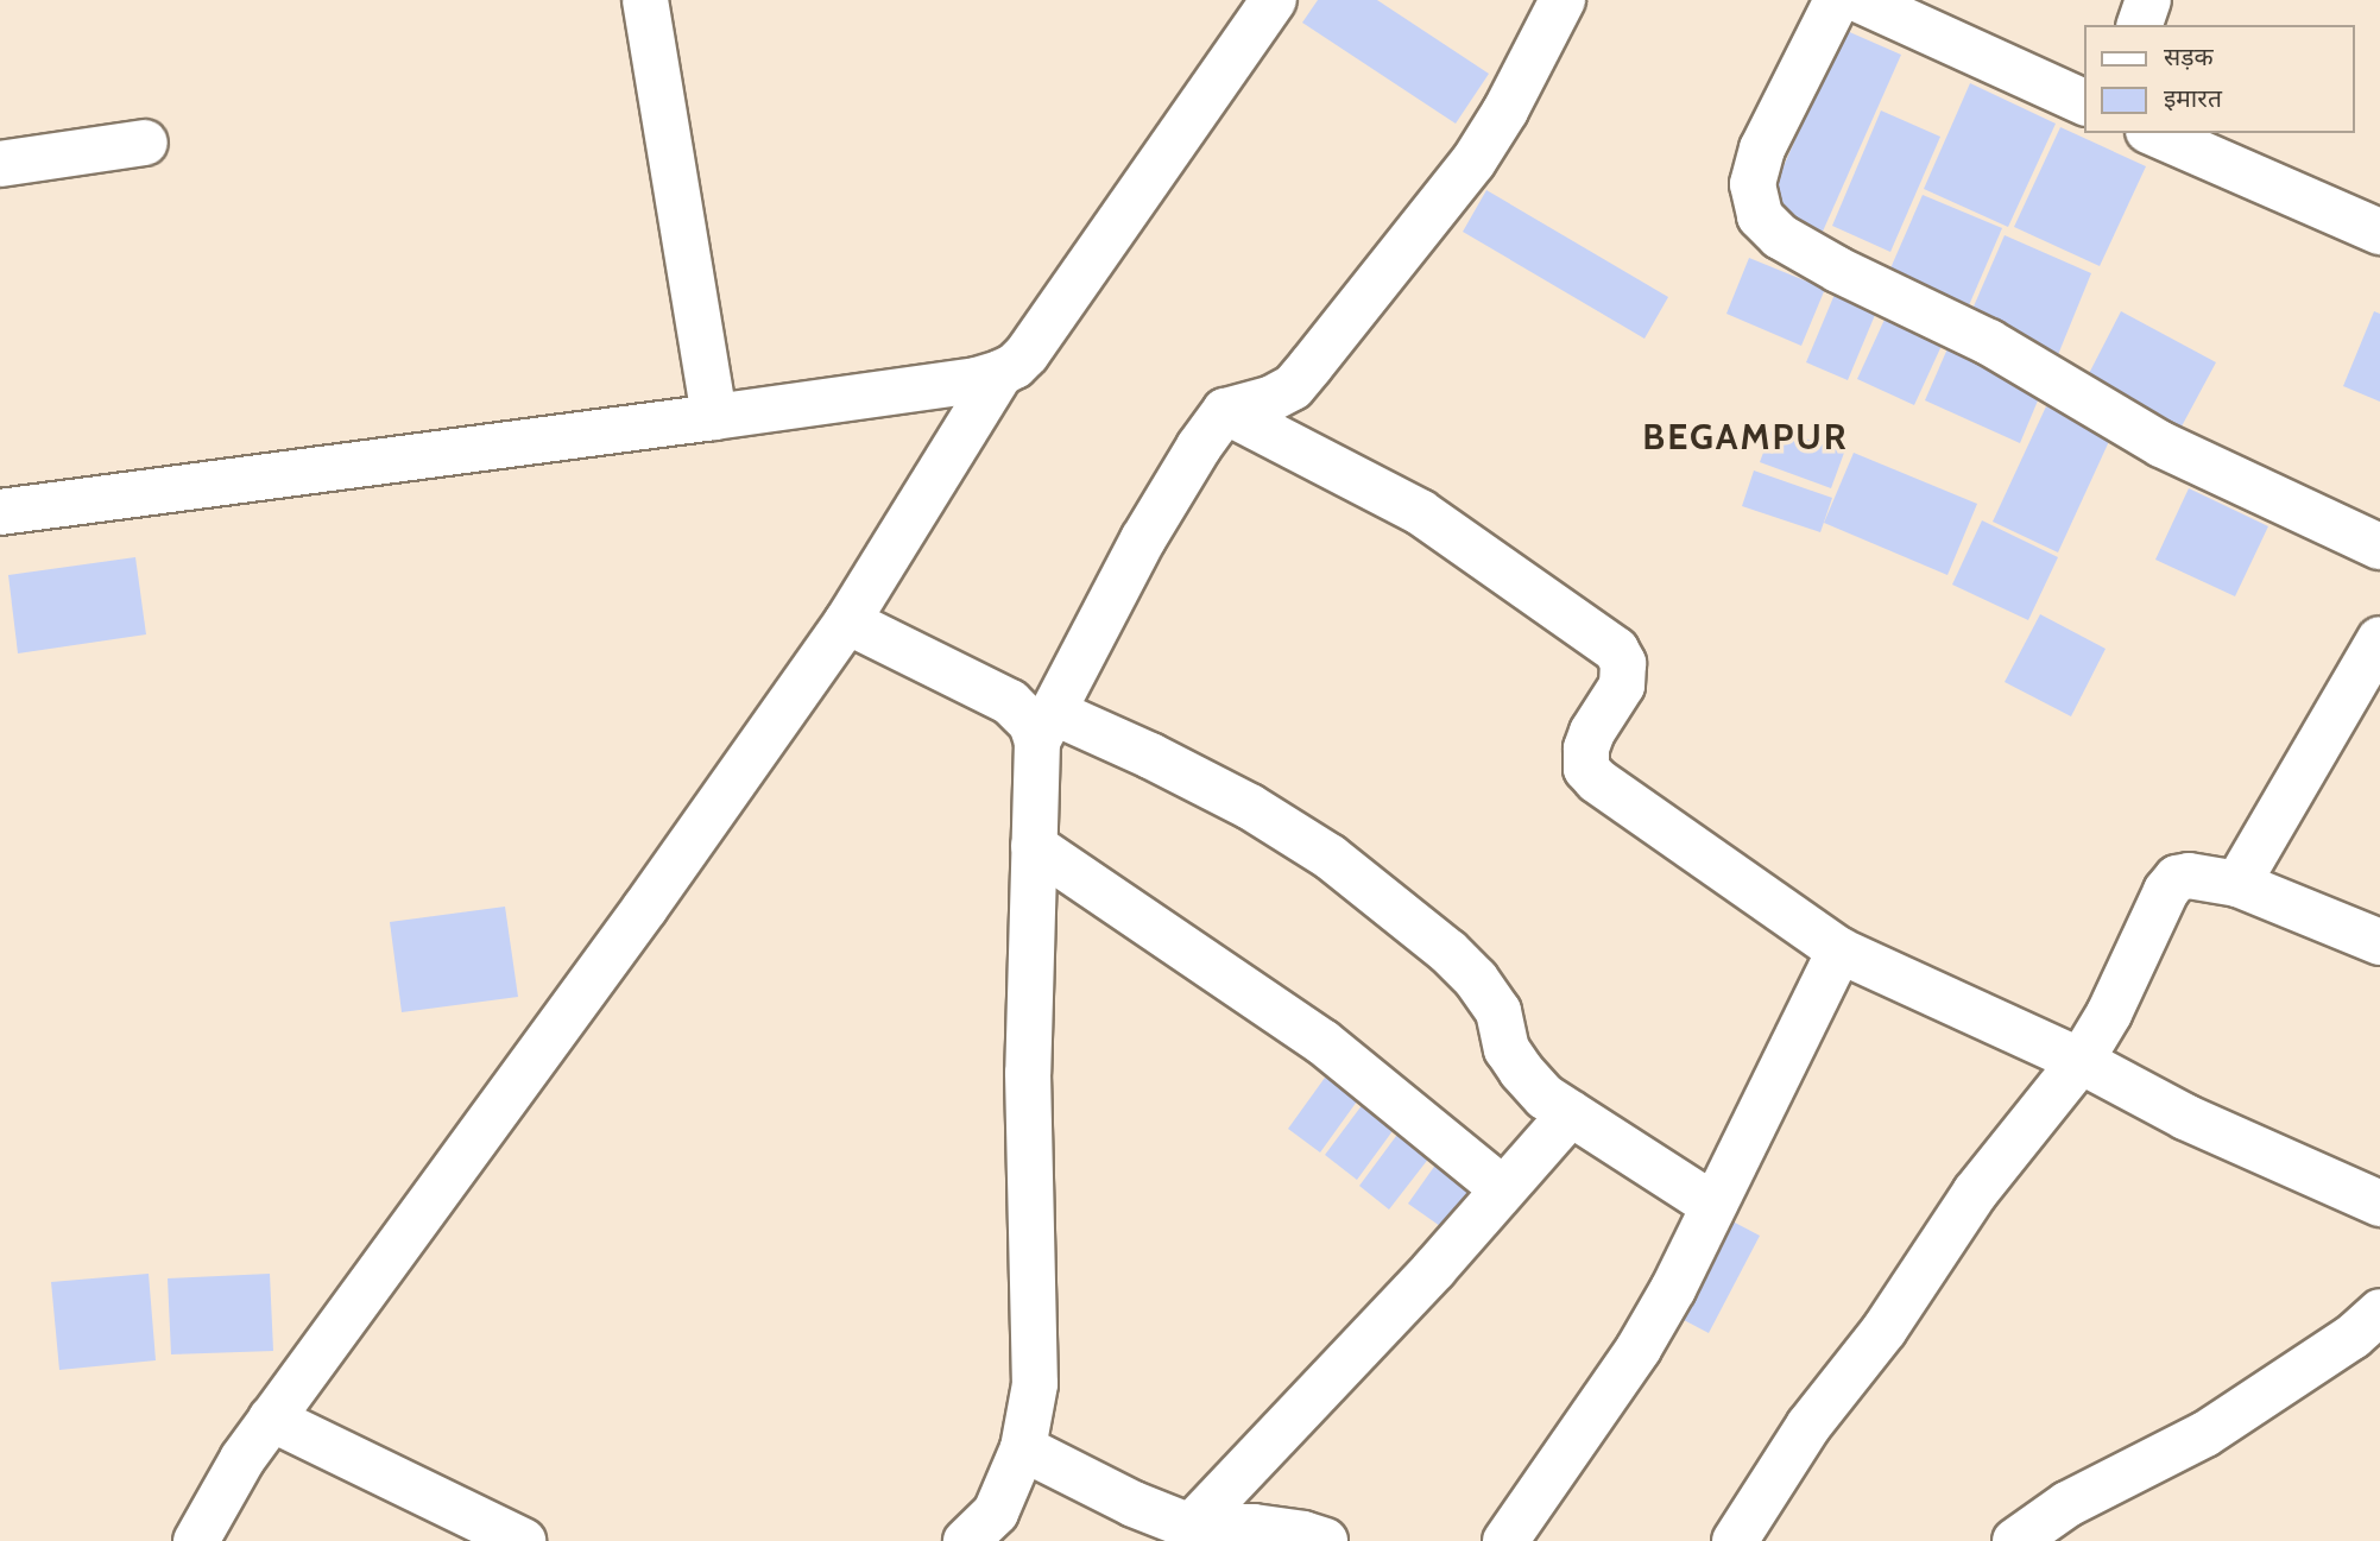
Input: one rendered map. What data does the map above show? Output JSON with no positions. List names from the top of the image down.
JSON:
{
  "districts": ["BEGAMPUR"],
  "legend": ["सड़क", "इमारत"]
}
